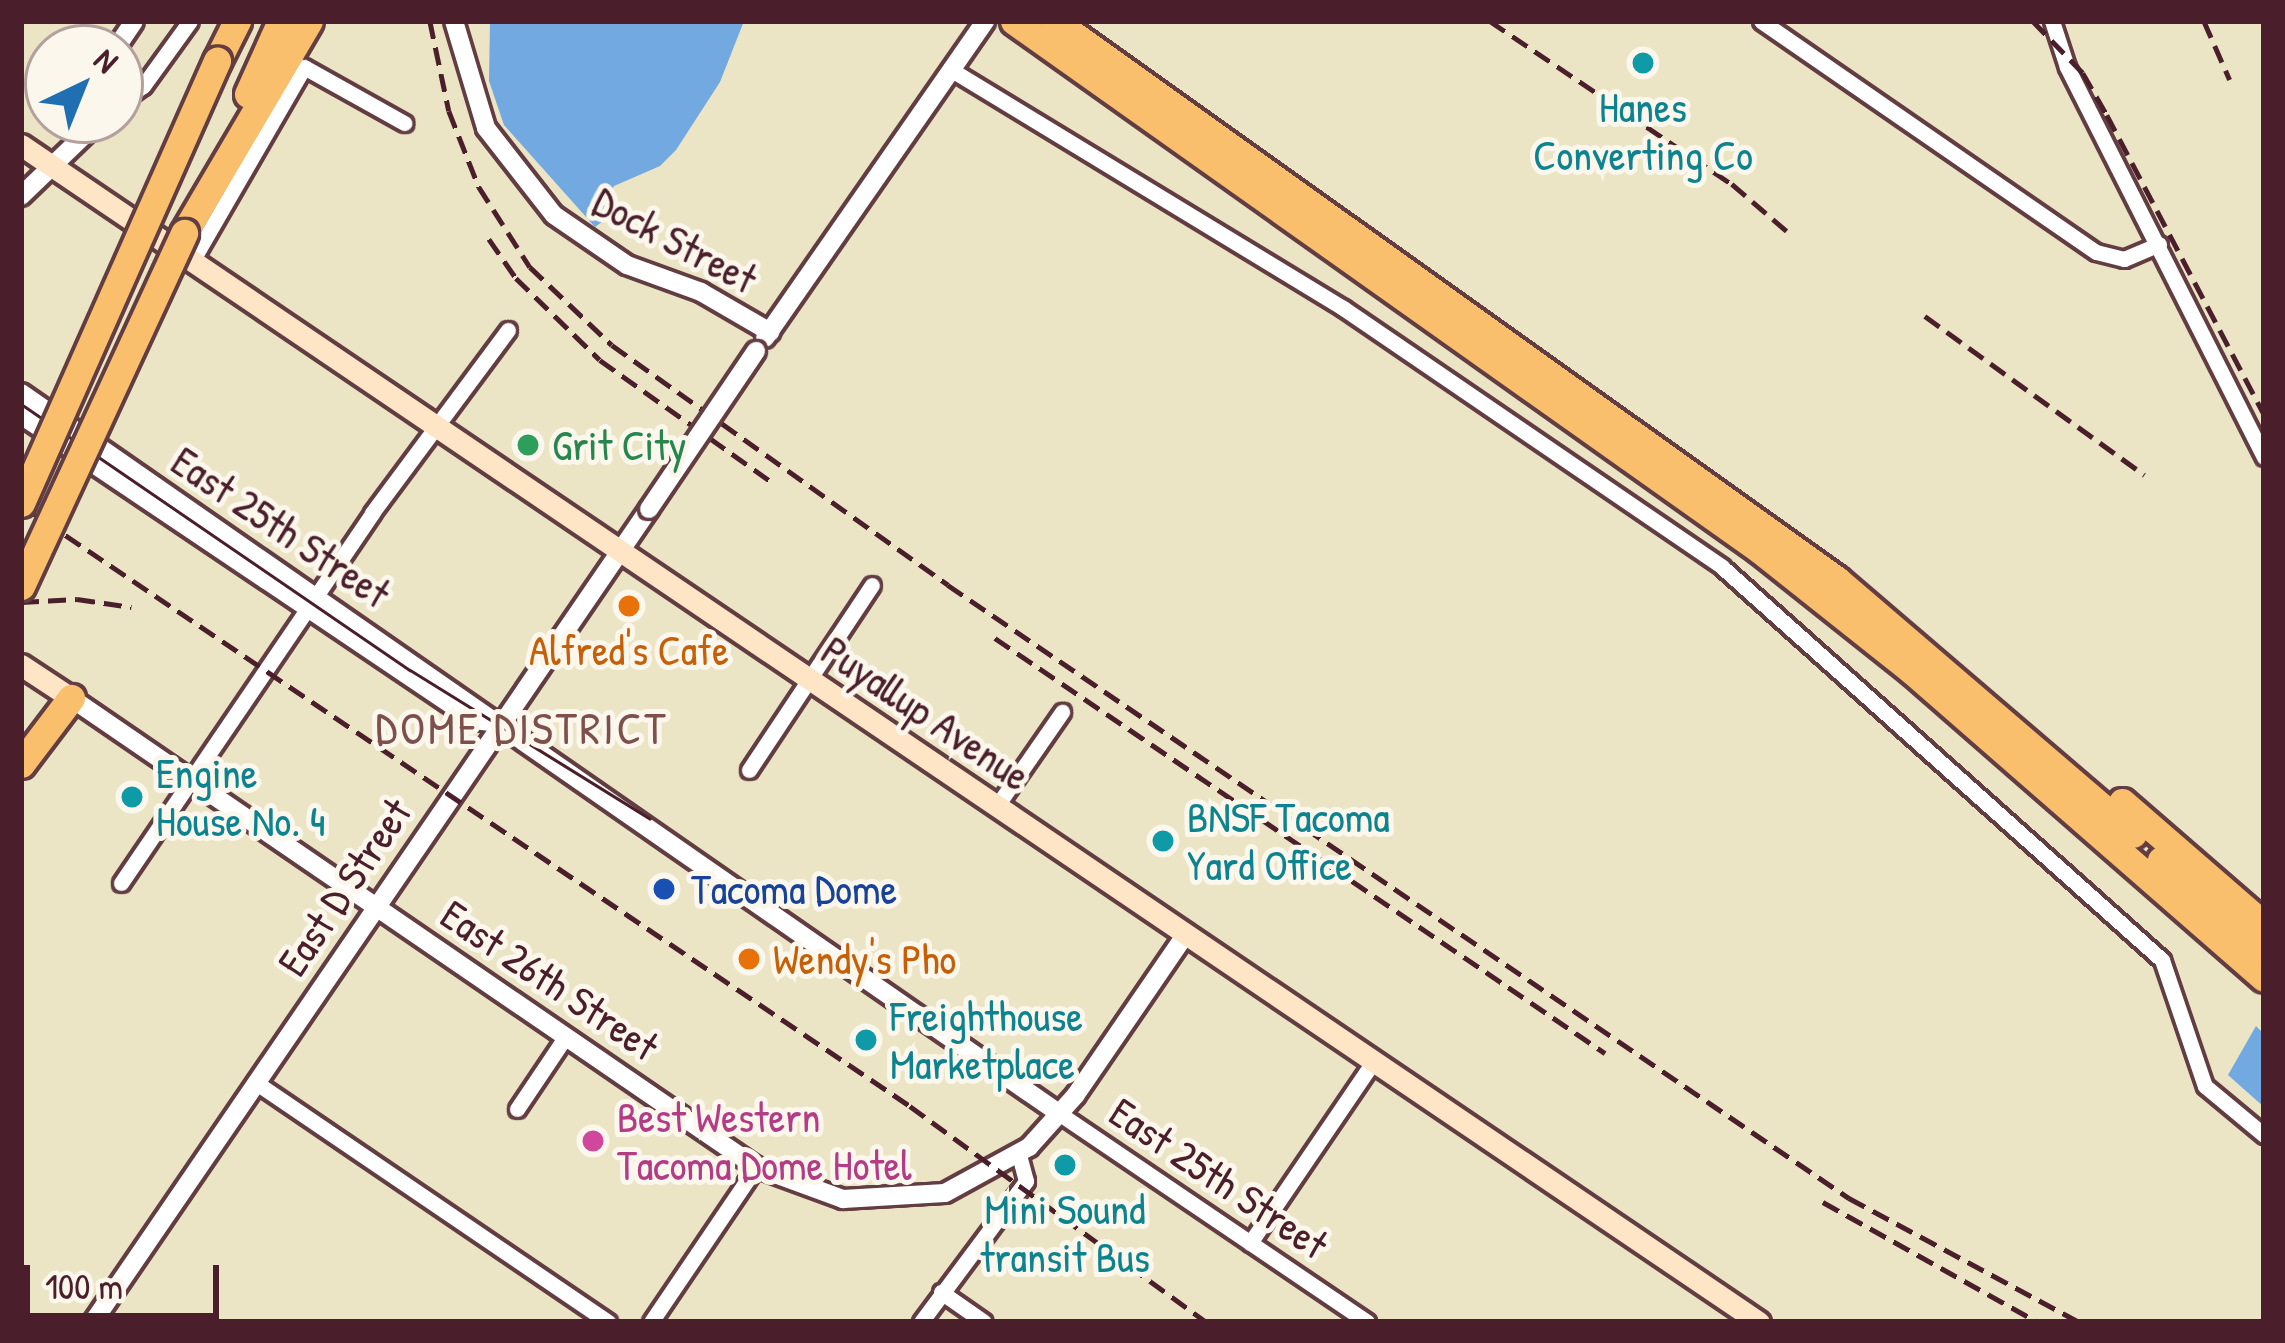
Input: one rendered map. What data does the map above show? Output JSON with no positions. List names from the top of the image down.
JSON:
{
  "streets": {
    "main road": ["Puyallup Avenue", "East 26th Street"],
    "street": ["Dock Street", "East 25th Street", "East D Street"]
  },
  "crossings": [
    ["Dock Street", "East D Street"],
    ["East 25th Street", "East D Street"],
    ["East 25th Street", "East 26th Street"],
    ["Puyallup Avenue", "East D Street"],
    ["Puyallup Avenue", "East 26th Street"],
    ["East D Street", "East 26th Street"]
  ],
  "districts": ["DOME DISTRICT"],
  "places": [
    "Hanes Converting Co",
    "Grit City",
    "Alfred's Cafe",
    "Engine House No. 4",
    "BNSF Tacoma Yard Office",
    "Tacoma Dome",
    "Wendy's Pho",
    "Freighthouse Marketplace",
    "Best Western Tacoma Dome Hotel",
    "Mini Sound transit Bus"
  ],
  "scale_bar": "100 m",
  "north": "top right"
}
